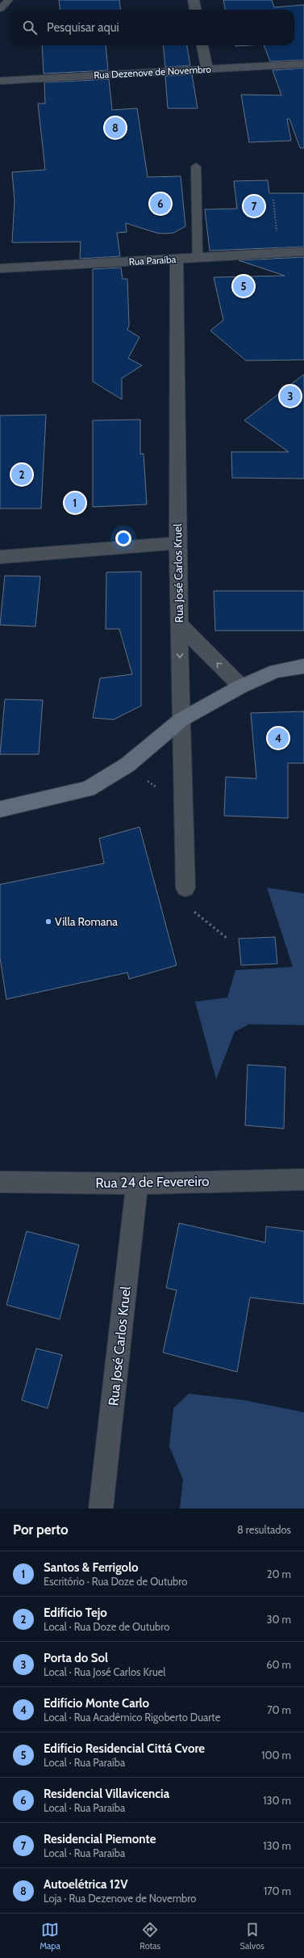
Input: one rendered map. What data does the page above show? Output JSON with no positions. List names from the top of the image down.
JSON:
{
  "streets": {
    "street": [
      "Rua Dezenove de Novembro",
      "Rua Paraíba",
      "Rua José Carlos Kruel",
      "Rua 24 de Fevereiro"
    ]
  },
  "crossings": [
    ["Rua Paraíba", "Rua José Carlos Kruel"],
    ["Rua José Carlos Kruel", "Rua 24 de Fevereiro"]
  ],
  "places": ["Villa Romana"],
  "page": {
    "search": "Pesquisar aqui",
    "pins": [
      "8",
      "6",
      "7",
      "5",
      "3",
      "2",
      "1",
      "4"
    ],
    "heading": ["Por perto", "8 resultados"],
    "list": [
      {
        "mark": "1",
        "name": "Santos & Ferrigolo",
        "note": "Escritório · Rua Doze de Outubro",
        "value": "20 m"
      },
      {
        "mark": "2",
        "name": "Edifício Tejo",
        "note": "Local · Rua Doze de Outubro",
        "value": "30 m"
      },
      {
        "mark": "3",
        "name": "Porta do Sol",
        "note": "Local · Rua José Carlos Kruel",
        "value": "60 m"
      },
      {
        "mark": "4",
        "name": "Edifício Monte Carlo",
        "note": "Local · Rua Acadêmico Rigoberto Duarte",
        "value": "70 m"
      },
      {
        "mark": "5",
        "name": "Edifício Residencial Cittá Cvore",
        "note": "Local · Rua Paraíba",
        "value": "100 m"
      },
      {
        "mark": "6",
        "name": "Residencial Villavicencia",
        "note": "Local · Rua Paraíba",
        "value": "130 m"
      },
      {
        "mark": "7",
        "name": "Residencial Piemonte",
        "note": "Local · Rua Paraíba",
        "value": "130 m"
      },
      {
        "mark": "8",
        "name": "Autoelétrica 12V",
        "note": "Loja · Rua Dezenove de Novembro",
        "value": "170 m"
      }
    ],
    "nav": ["Mapa", "Rotas", "Salvos"]
  }
}
